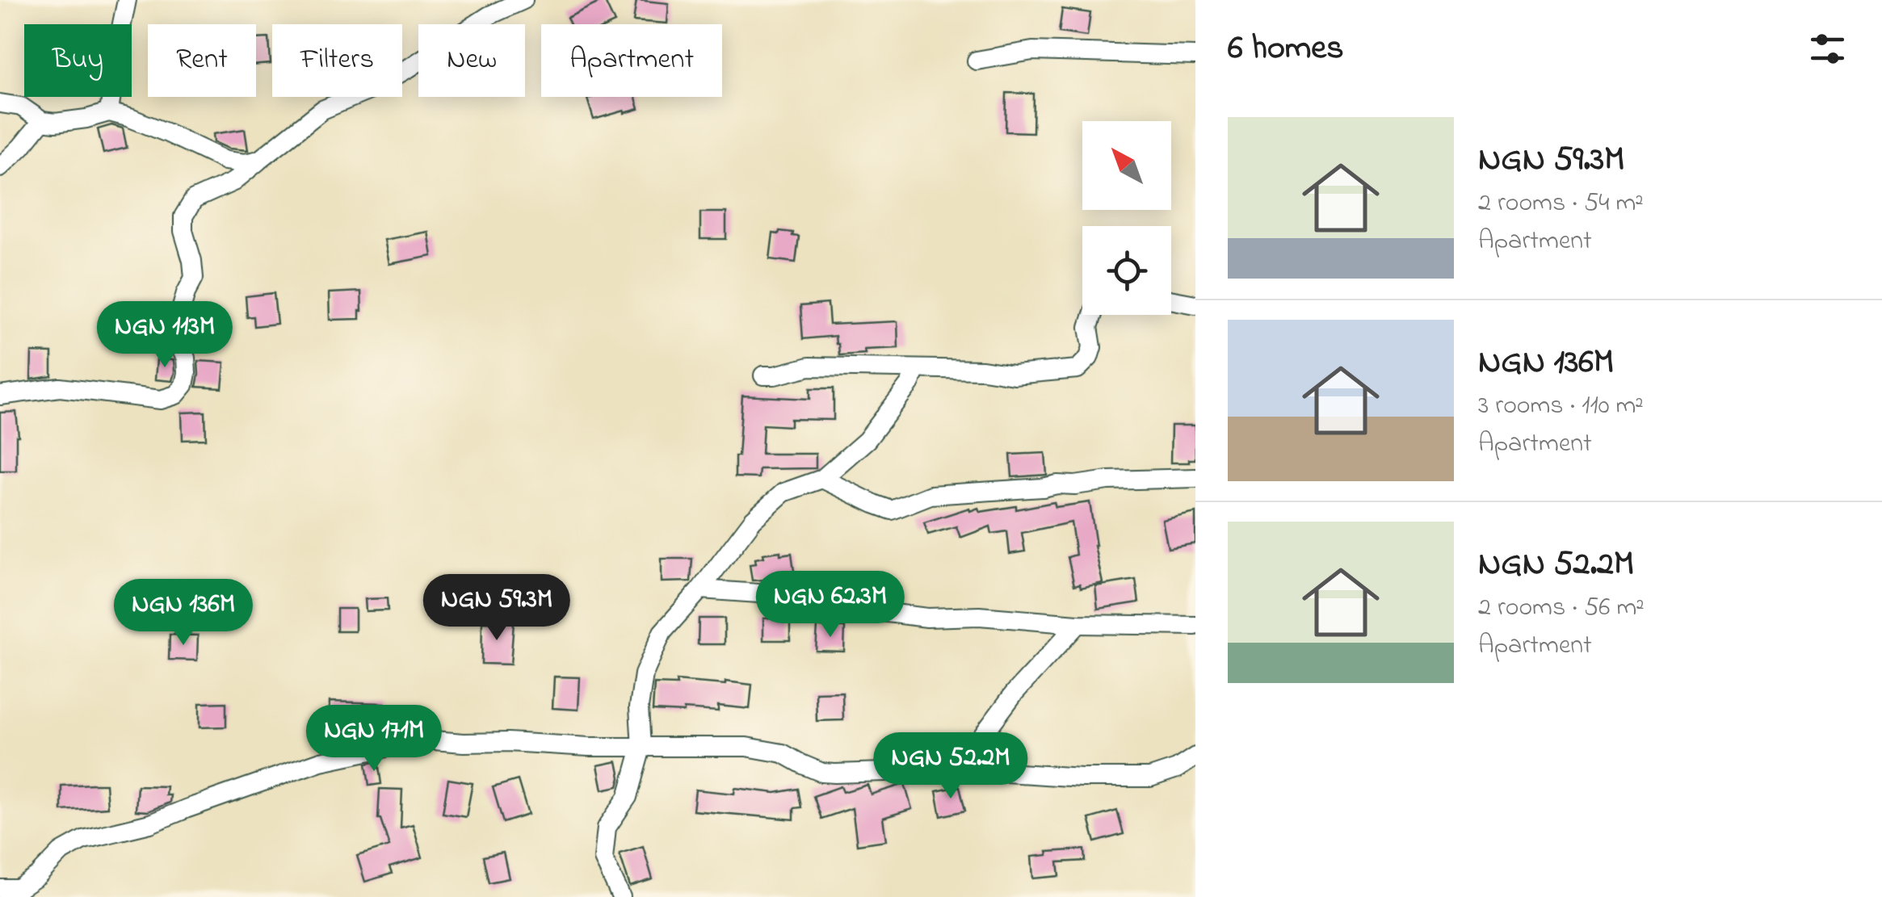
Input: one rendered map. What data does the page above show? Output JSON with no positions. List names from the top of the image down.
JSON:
{
  "north": "top left",
  "page": {
    "heading": "6 homes",
    "chip": [
      "Buy",
      "Rent",
      "Filters",
      "New",
      "Apartment"
    ],
    "list": [
      {
        "name": "NGN 59.3M",
        "note": "2 rooms · 54 m² · Apartment"
      },
      {
        "name": "NGN 136M",
        "note": "3 rooms · 110 m² · Apartment"
      },
      {
        "name": "NGN 52.2M",
        "note": "2 rooms · 56 m² · Apartment"
      }
    ],
    "price": [
      "NGN 113M",
      "NGN 62.3M",
      "NGN 59.3M",
      "NGN 136M",
      "NGN 171M",
      "NGN 52.2M"
    ]
  }
}
